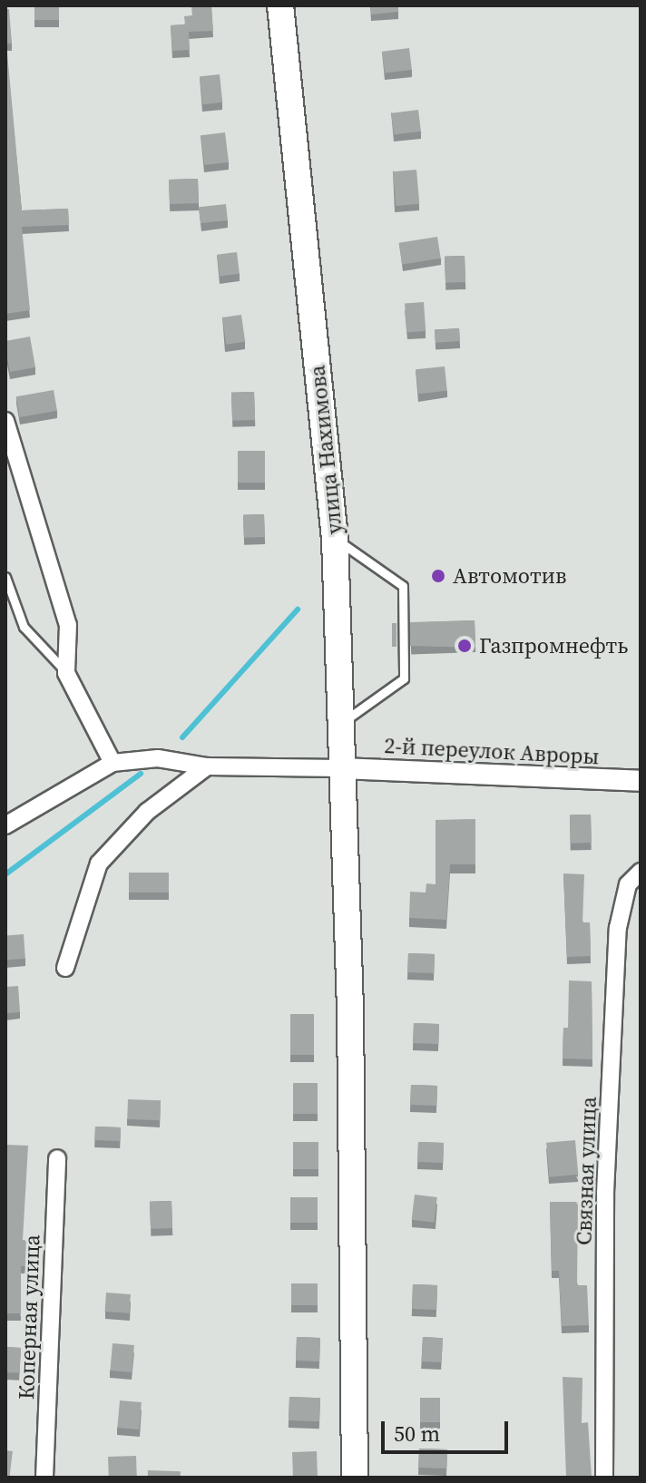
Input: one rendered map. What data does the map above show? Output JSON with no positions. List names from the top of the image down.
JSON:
{
  "streets": {
    "main road": ["улица Нахимова"],
    "street": ["2-й переулок Авроры", "Связная улица", "Коперная улица"]
  },
  "crossings": [
    ["улица Нахимова", "2-й переулок Авроры"]
  ],
  "places": ["Автомотив", "Газпромнефть"],
  "scale_bar": "50 m"
}
